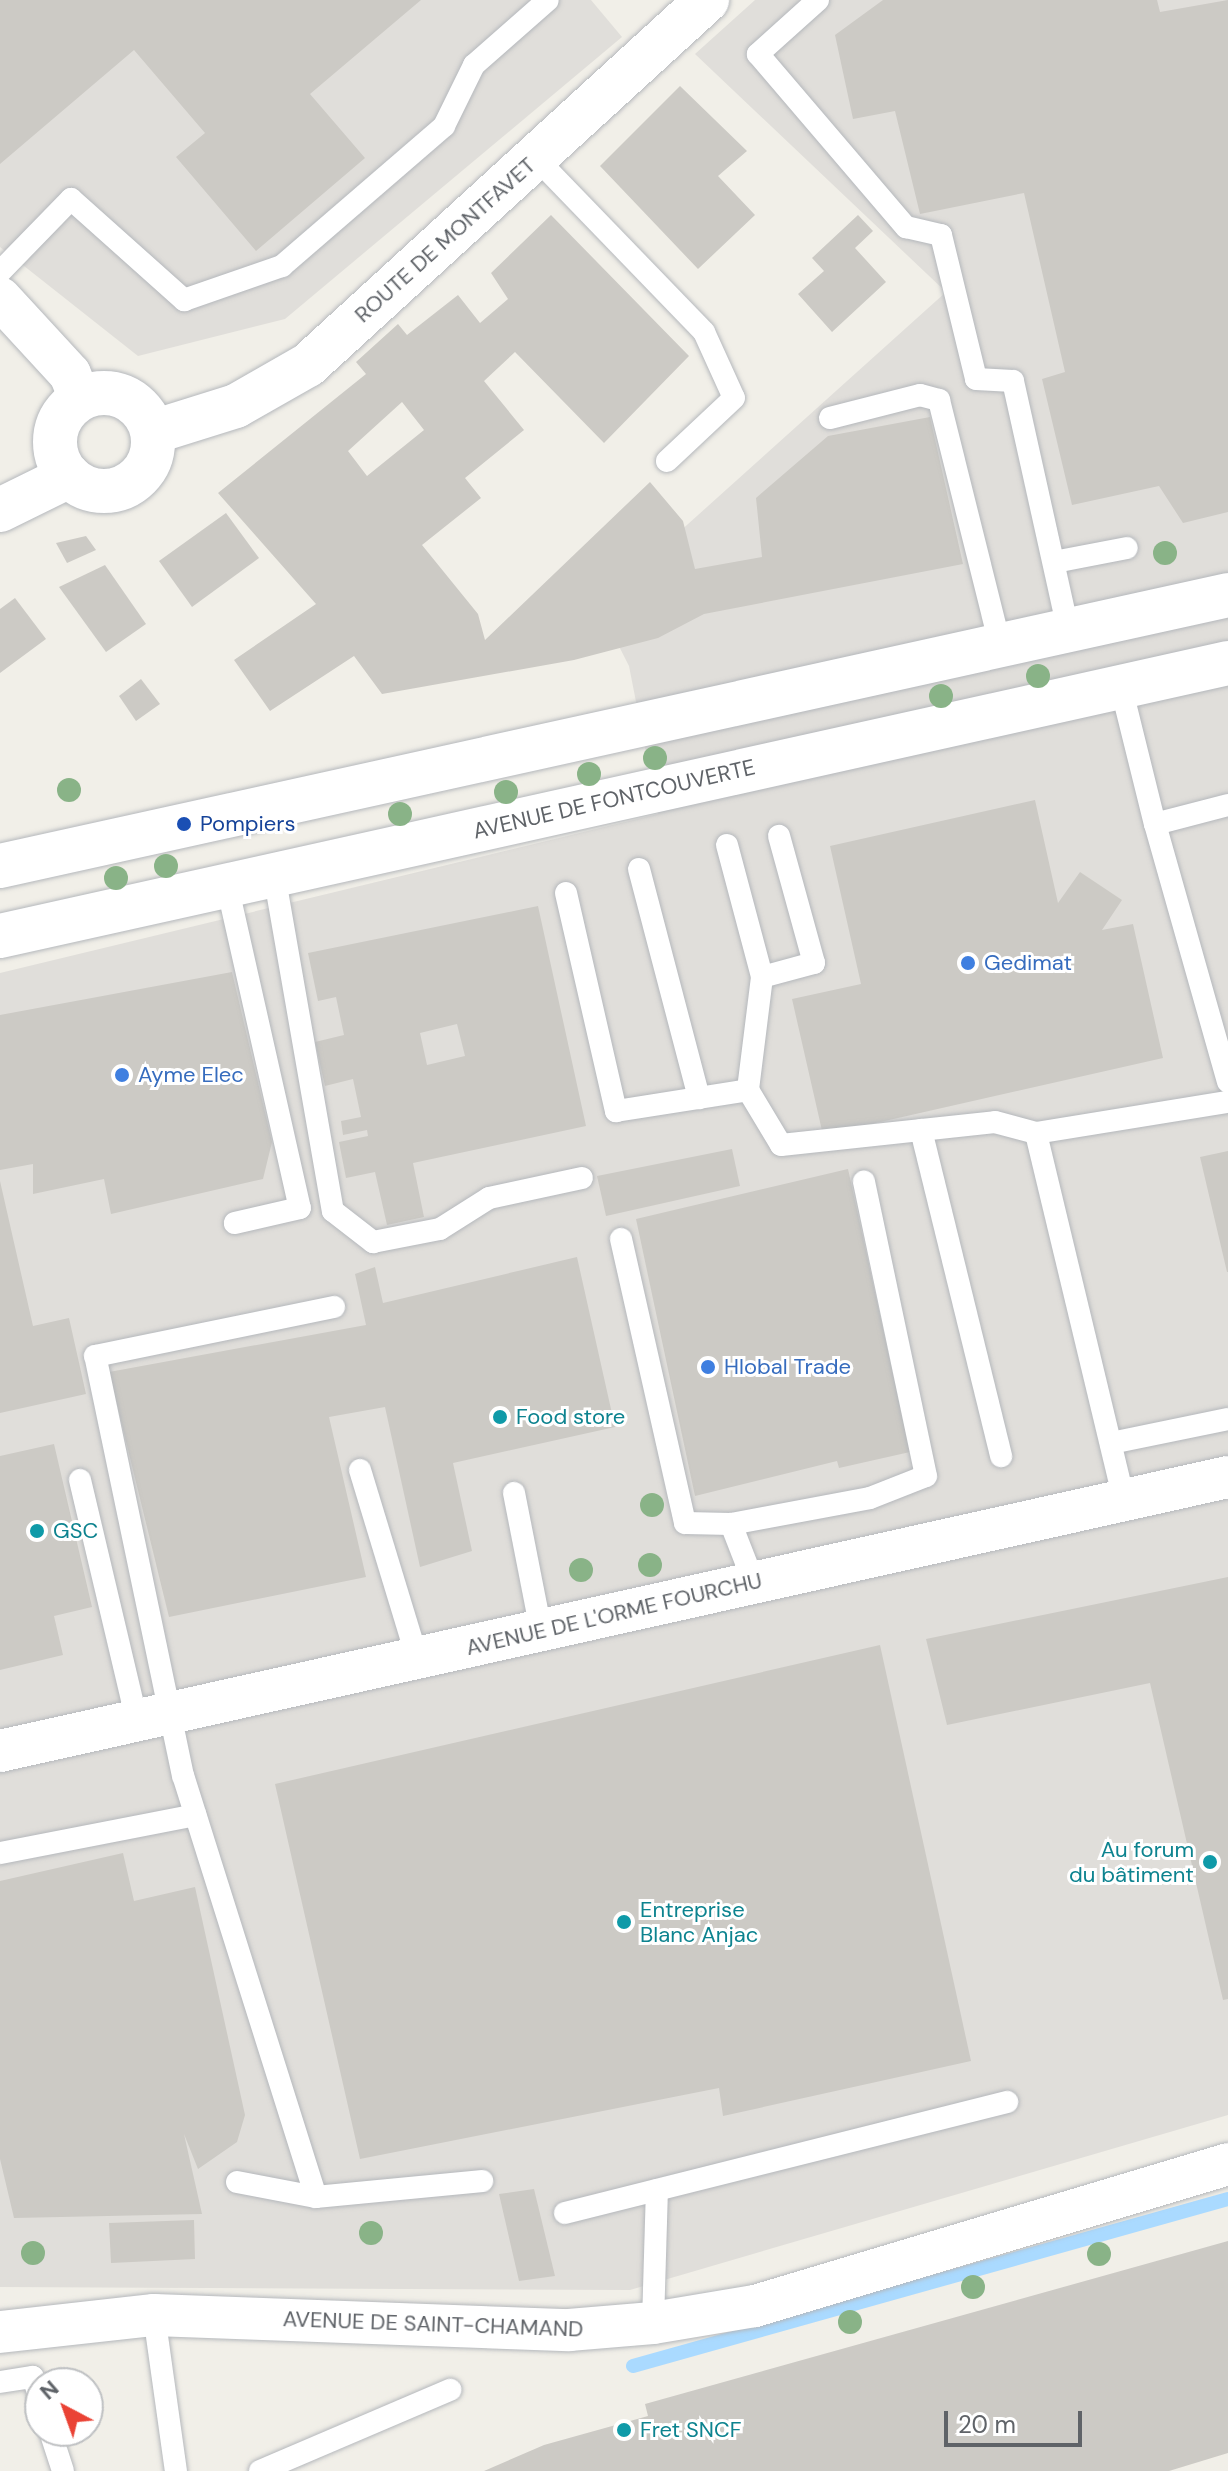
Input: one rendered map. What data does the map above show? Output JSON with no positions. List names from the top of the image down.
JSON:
{
  "streets": {
    "main road": ["ROUTE DE MONTFAVET", "AVENUE DE FONTCOUVERTE"],
    "street": ["AVENUE DE L'ORME FOURCHU", "AVENUE DE SAINT-CHAMAND"]
  },
  "places": [
    "Pompiers",
    "Gedimat",
    "Ayme Elec",
    "Hlobal Trade",
    "Food store",
    "GSC",
    "Au forum du bâtiment",
    "Entreprise Blanc Anjac",
    "Fret SNCF"
  ],
  "scale_bar": "20 m",
  "north": "top left"
}
